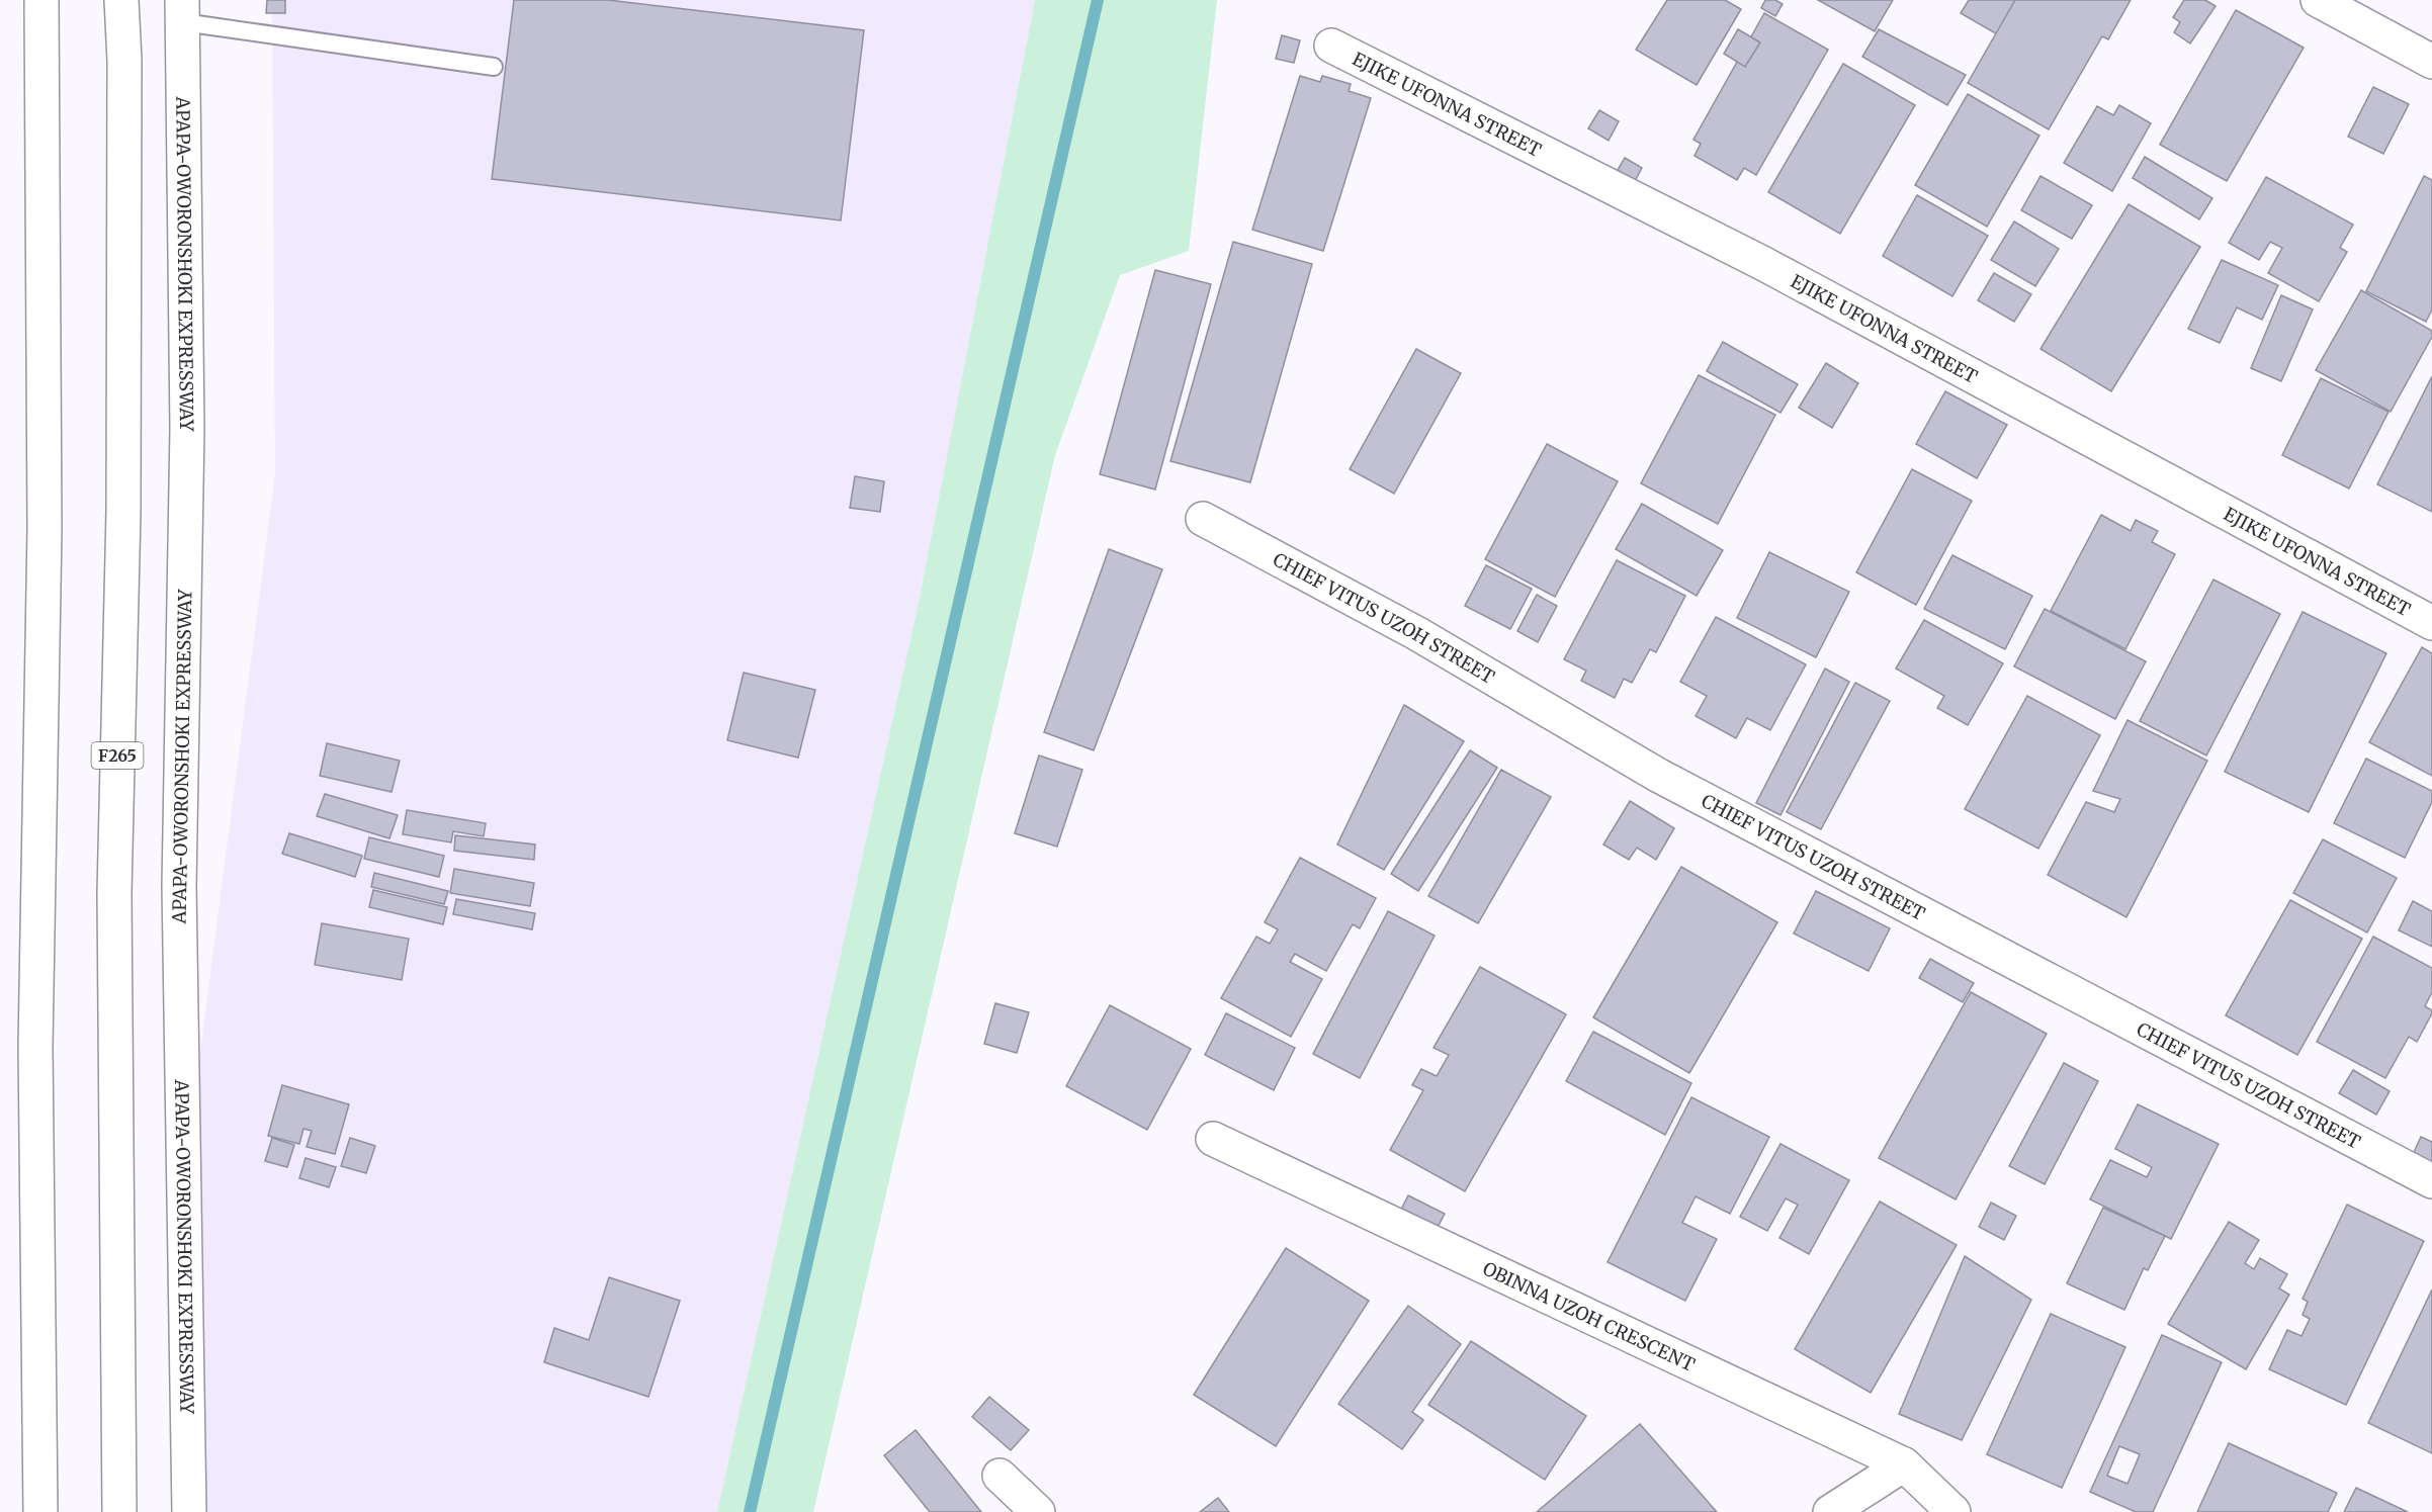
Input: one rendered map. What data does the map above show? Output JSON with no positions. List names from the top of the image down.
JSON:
{
  "streets": {
    "main road": [
      "EJIKE UFONNA STREET",
      "APAPA-OWORONSHOKI EXPRESSWAY",
      "CHIEF VITUS UZOH STREET",
      "F265",
      "OBINNA UZOH CRESCENT"
    ]
  }
}
